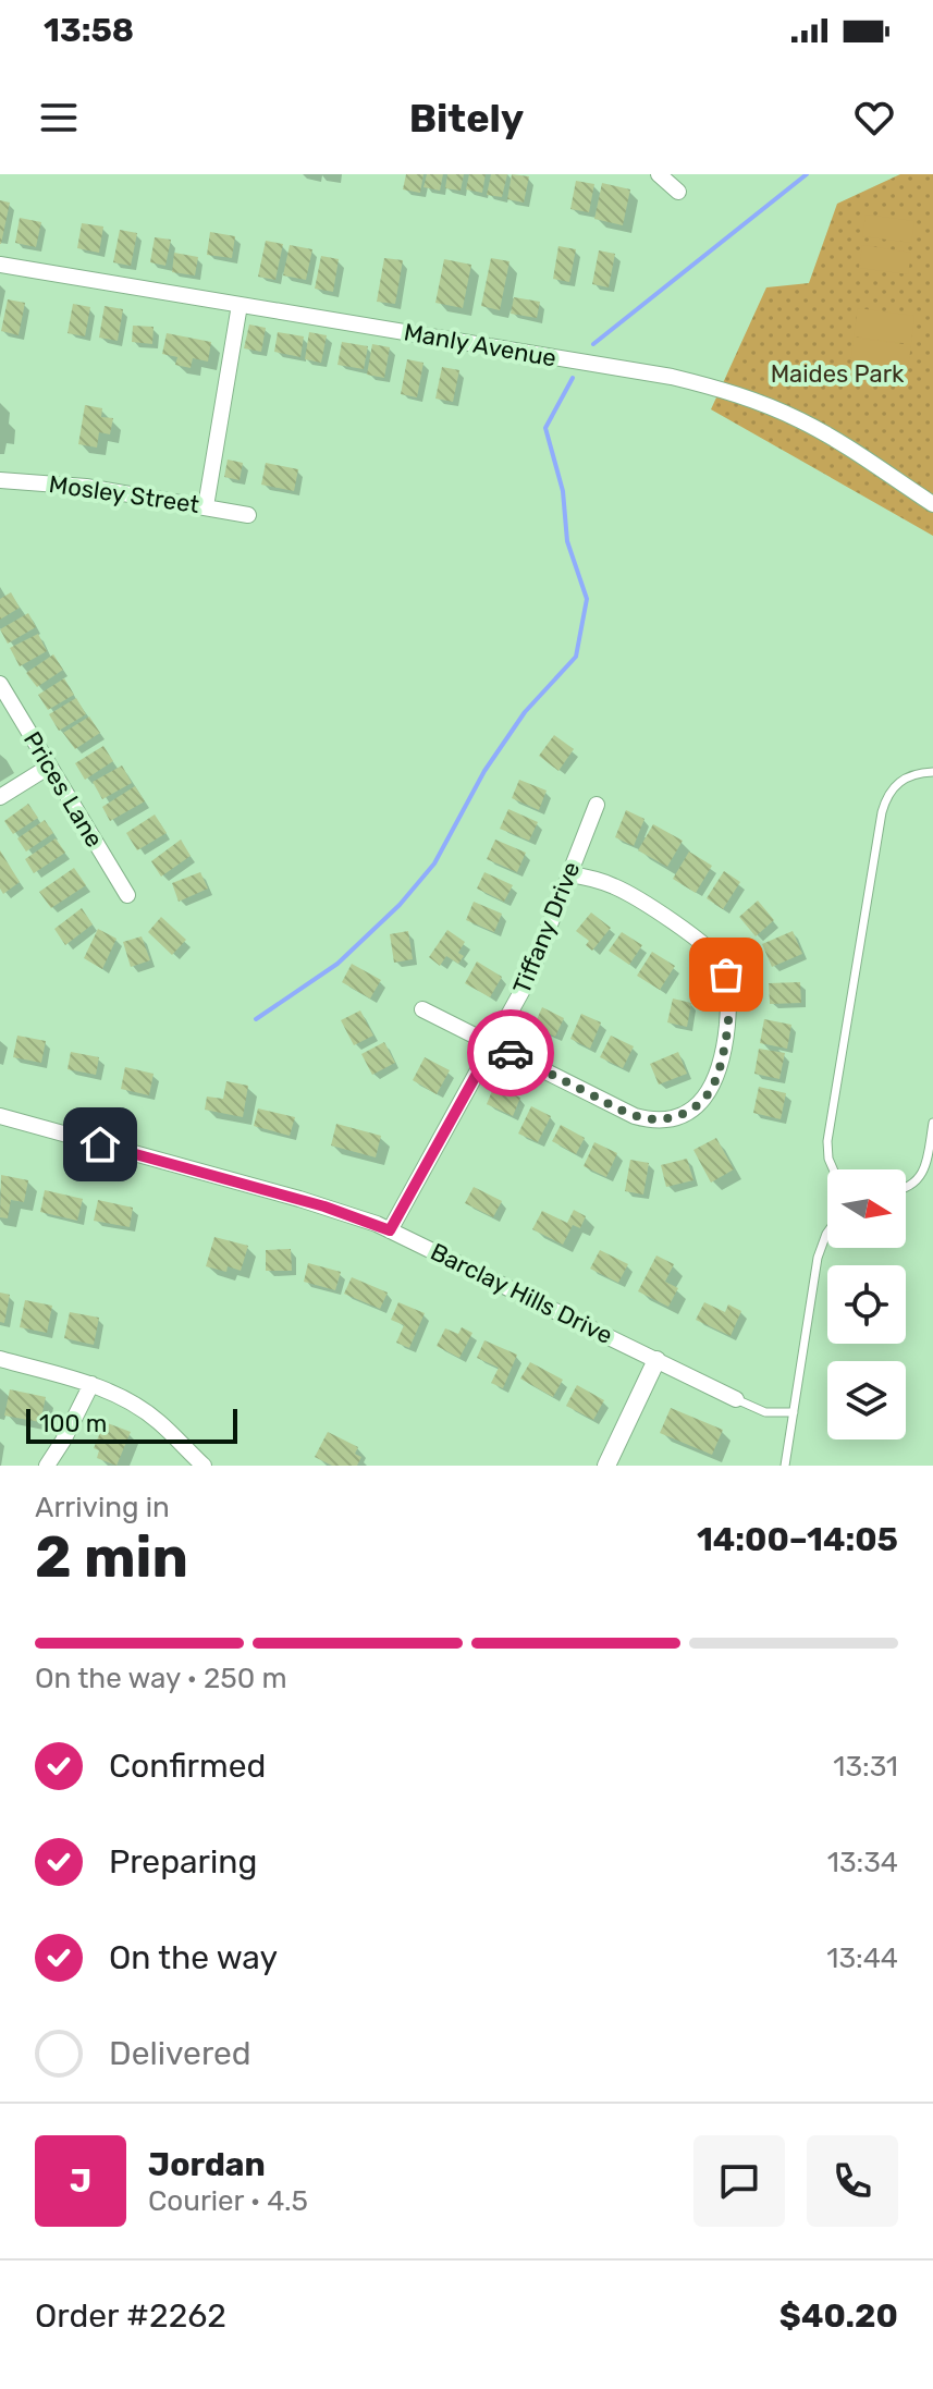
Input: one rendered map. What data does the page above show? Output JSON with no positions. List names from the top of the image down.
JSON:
{
  "streets": {
    "street": [
      "Manly Avenue",
      "Mosley Street",
      "Prices Lane",
      "Tiffany Drive",
      "Barclay Hills Drive"
    ]
  },
  "crossings": [
    ["Tiffany Drive", "Barclay Hills Drive"]
  ],
  "parks": ["Maides Park"],
  "scale_bar": "100 m",
  "north": "right",
  "page": {
    "status": "13:58",
    "header": "Bitely",
    "scale": "100 m",
    "heading": ["2 min", "Arriving in", "14:00–14:05"],
    "panel": [
      "Jordan",
      "Courier · 4.5",
      "Order #2262",
      "$40.20"
    ],
    "bar": "On the way · 250 m",
    "list": [
      ["Confirmed", "13:31"],
      ["Preparing", "13:34"],
      ["On the way", "13:44"],
      "Delivered"
    ],
    "round": "J"
  }
}
